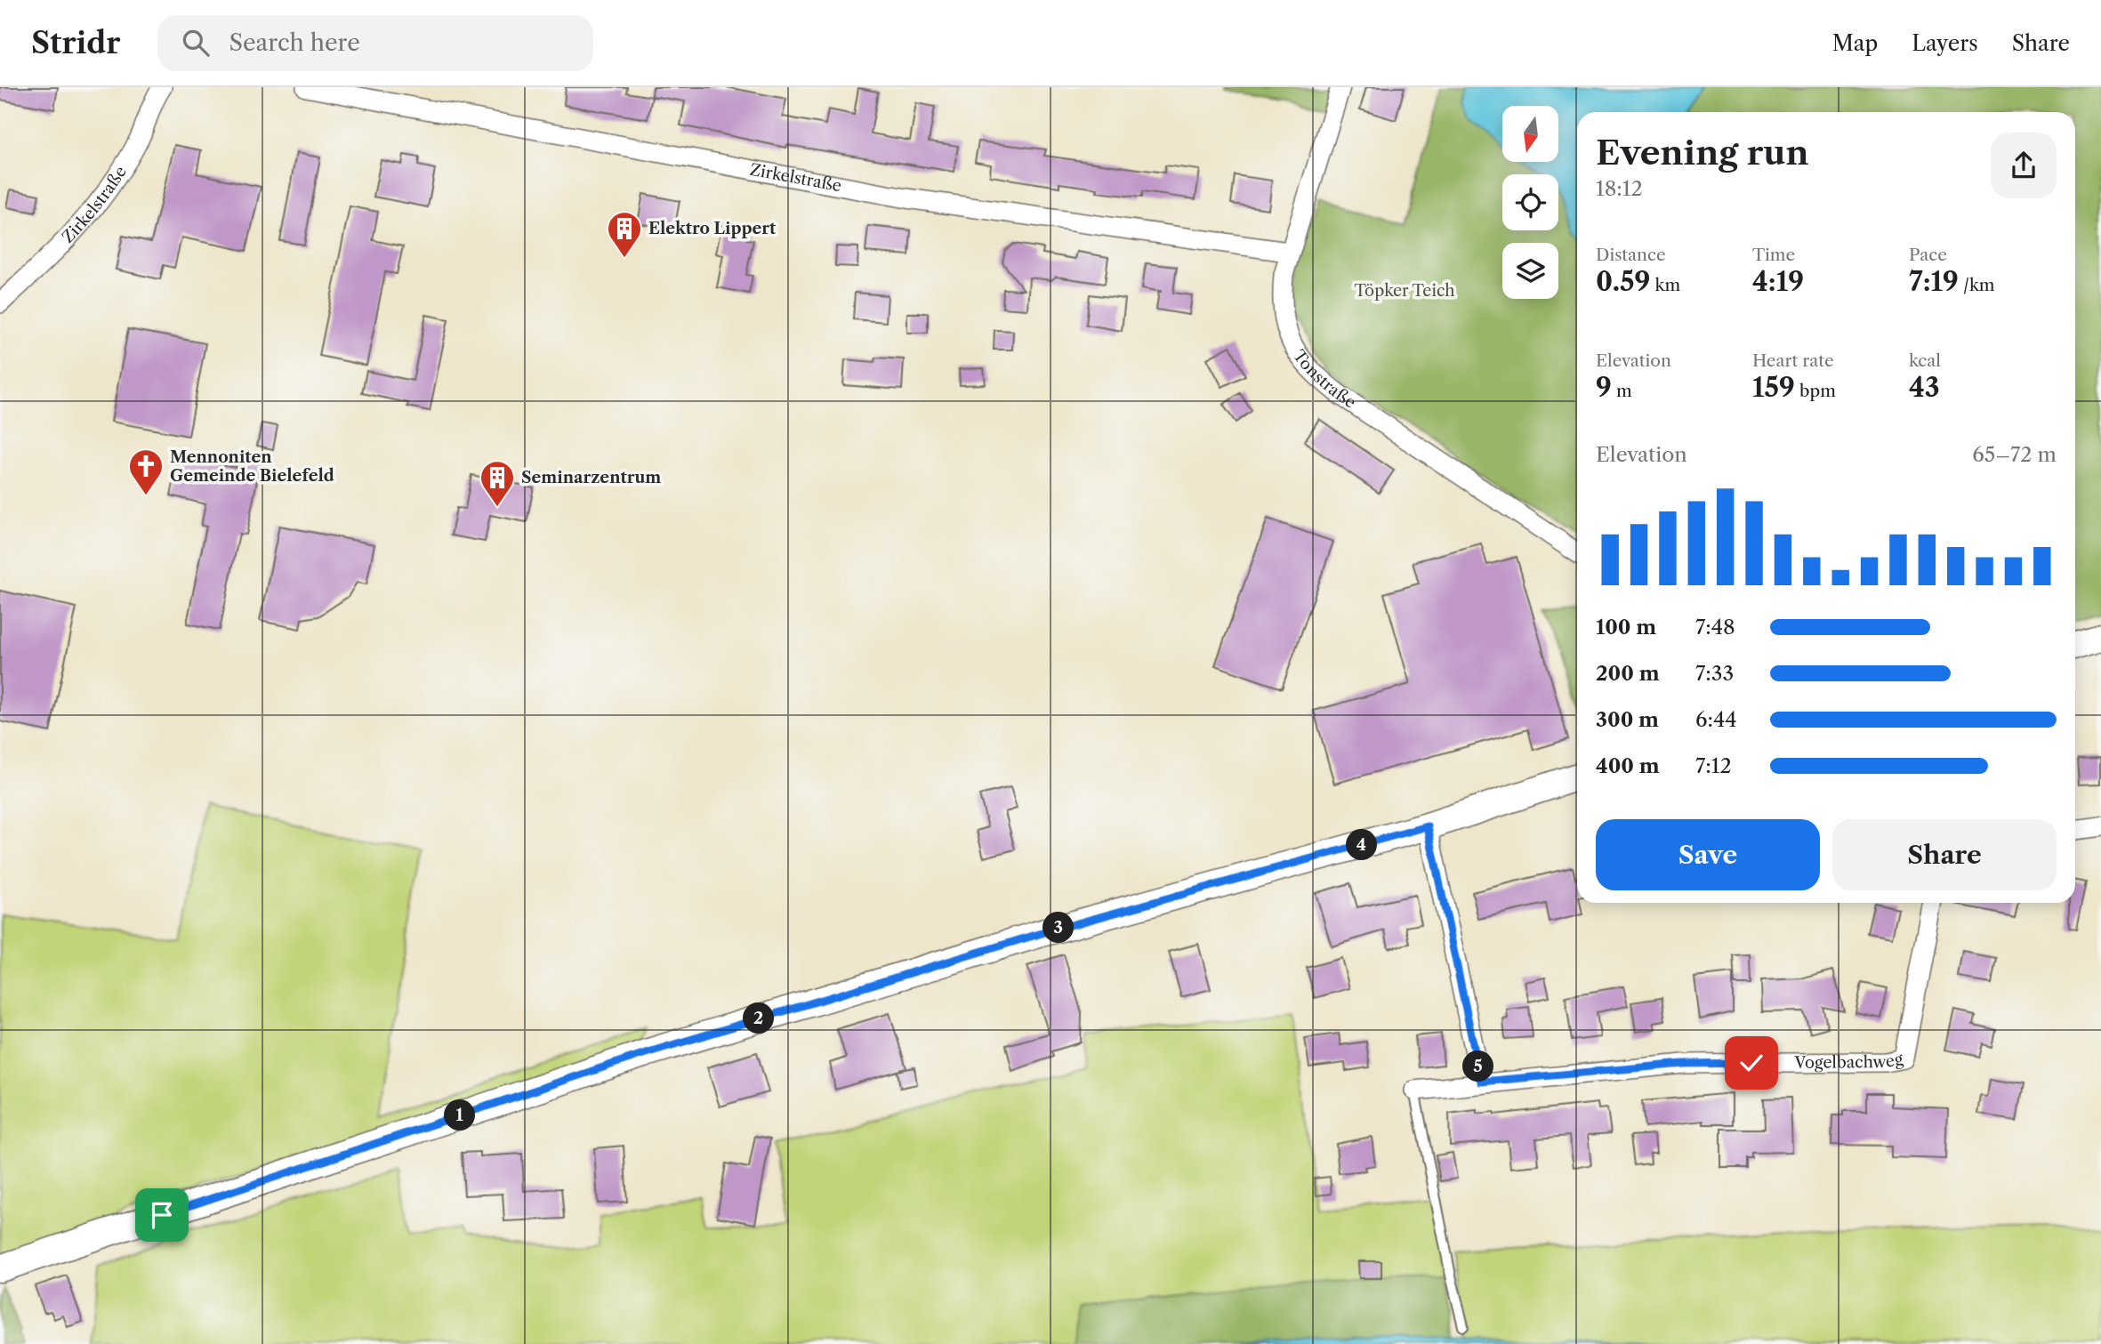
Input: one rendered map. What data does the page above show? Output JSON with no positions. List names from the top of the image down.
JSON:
{
  "streets": {
    "street": ["Zirkelstraße", "Tonstraße", "Vogelbachweg"]
  },
  "crossings": [
    ["Zirkelstraße", "Tonstraße"]
  ],
  "parks": ["Töpker Teich"],
  "places": {
    "building": ["Elektro Lippert", "Seminarzentrum"],
    "church": ["Mennoniten Gemeinde Bielefeld"]
  },
  "north": "bottom",
  "page": {
    "header": "Stridr",
    "search": "Search here",
    "nav": ["Map", "Layers", "Share"],
    "heading": ["Evening run", "18:12"],
    "stats": [
      ["Distance", "0.59 km"],
      ["Time", "4:19"],
      ["Pace", "7:19 /km"],
      ["Elevation", "9 m"],
      ["Heart rate", "159 bpm"],
      ["kcal", "43"]
    ],
    "chart": ["Elevation", "65–72 m"],
    "list": [
      {
        "name": "100 m",
        "note": "7:48"
      },
      {
        "name": "200 m",
        "note": "7:33"
      },
      {
        "name": "300 m",
        "note": "6:44"
      },
      {
        "name": "400 m",
        "note": "7:12"
      }
    ],
    "buttons": ["Save", "Share"],
    "pins": [
      "4",
      "3",
      "2",
      "5",
      "1"
    ]
  }
}
